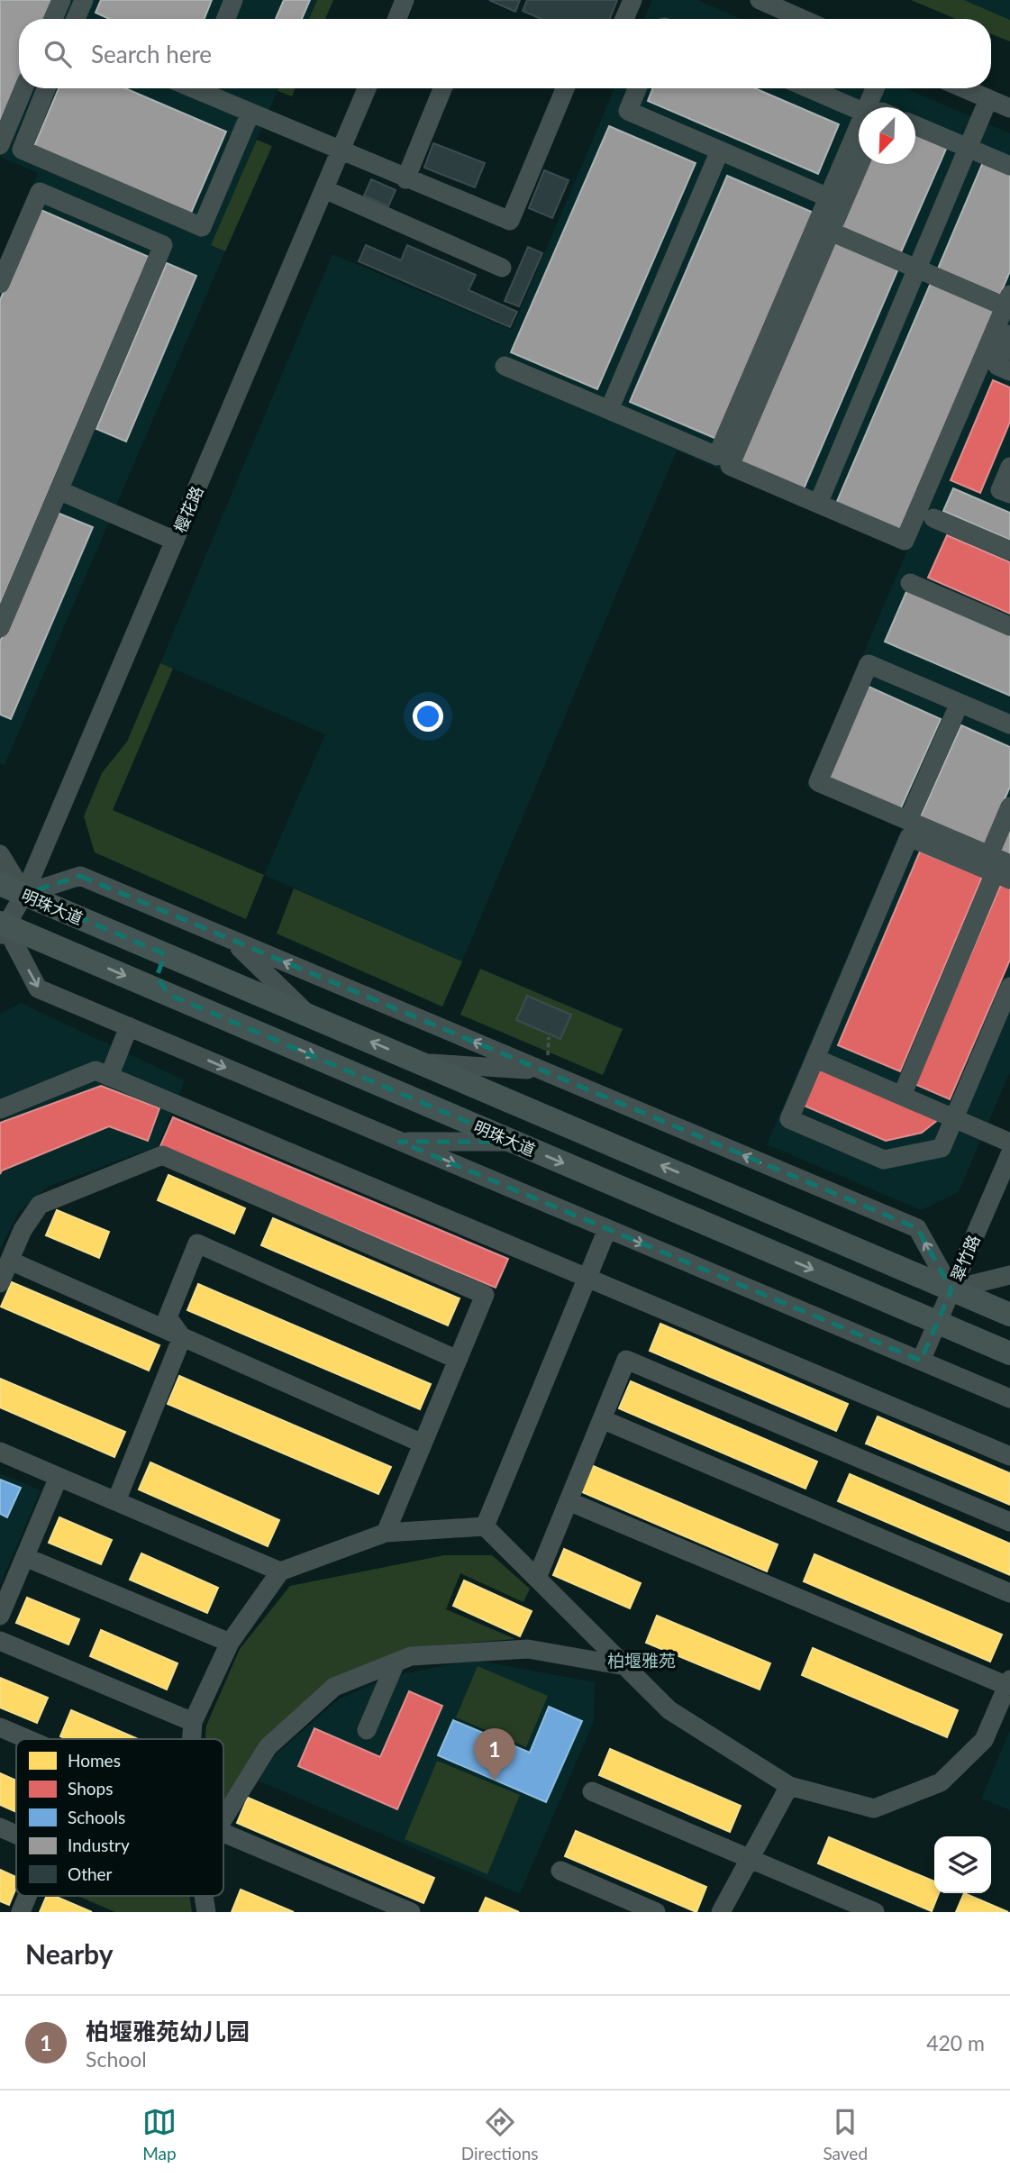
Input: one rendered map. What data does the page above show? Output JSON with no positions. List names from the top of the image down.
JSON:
{
  "streets": {
    "main road": ["明珠大道"],
    "street": ["樱花路", "翠竹路"]
  },
  "crossings": [
    ["樱花路", "明珠大道"],
    ["明珠大道", "翠竹路"]
  ],
  "districts": ["柏堰雅苑"],
  "legend": [
    "Homes",
    "Shops",
    "Schools",
    "Industry",
    "Other"
  ],
  "north": "bottom left",
  "page": {
    "search": "Search here",
    "pins": "1",
    "heading": "Nearby",
    "list": [
      {
        "mark": "1",
        "name": "柏堰雅苑幼儿园",
        "note": "School",
        "value": "420 m"
      }
    ],
    "nav": ["Map", "Directions", "Saved"]
  }
}
